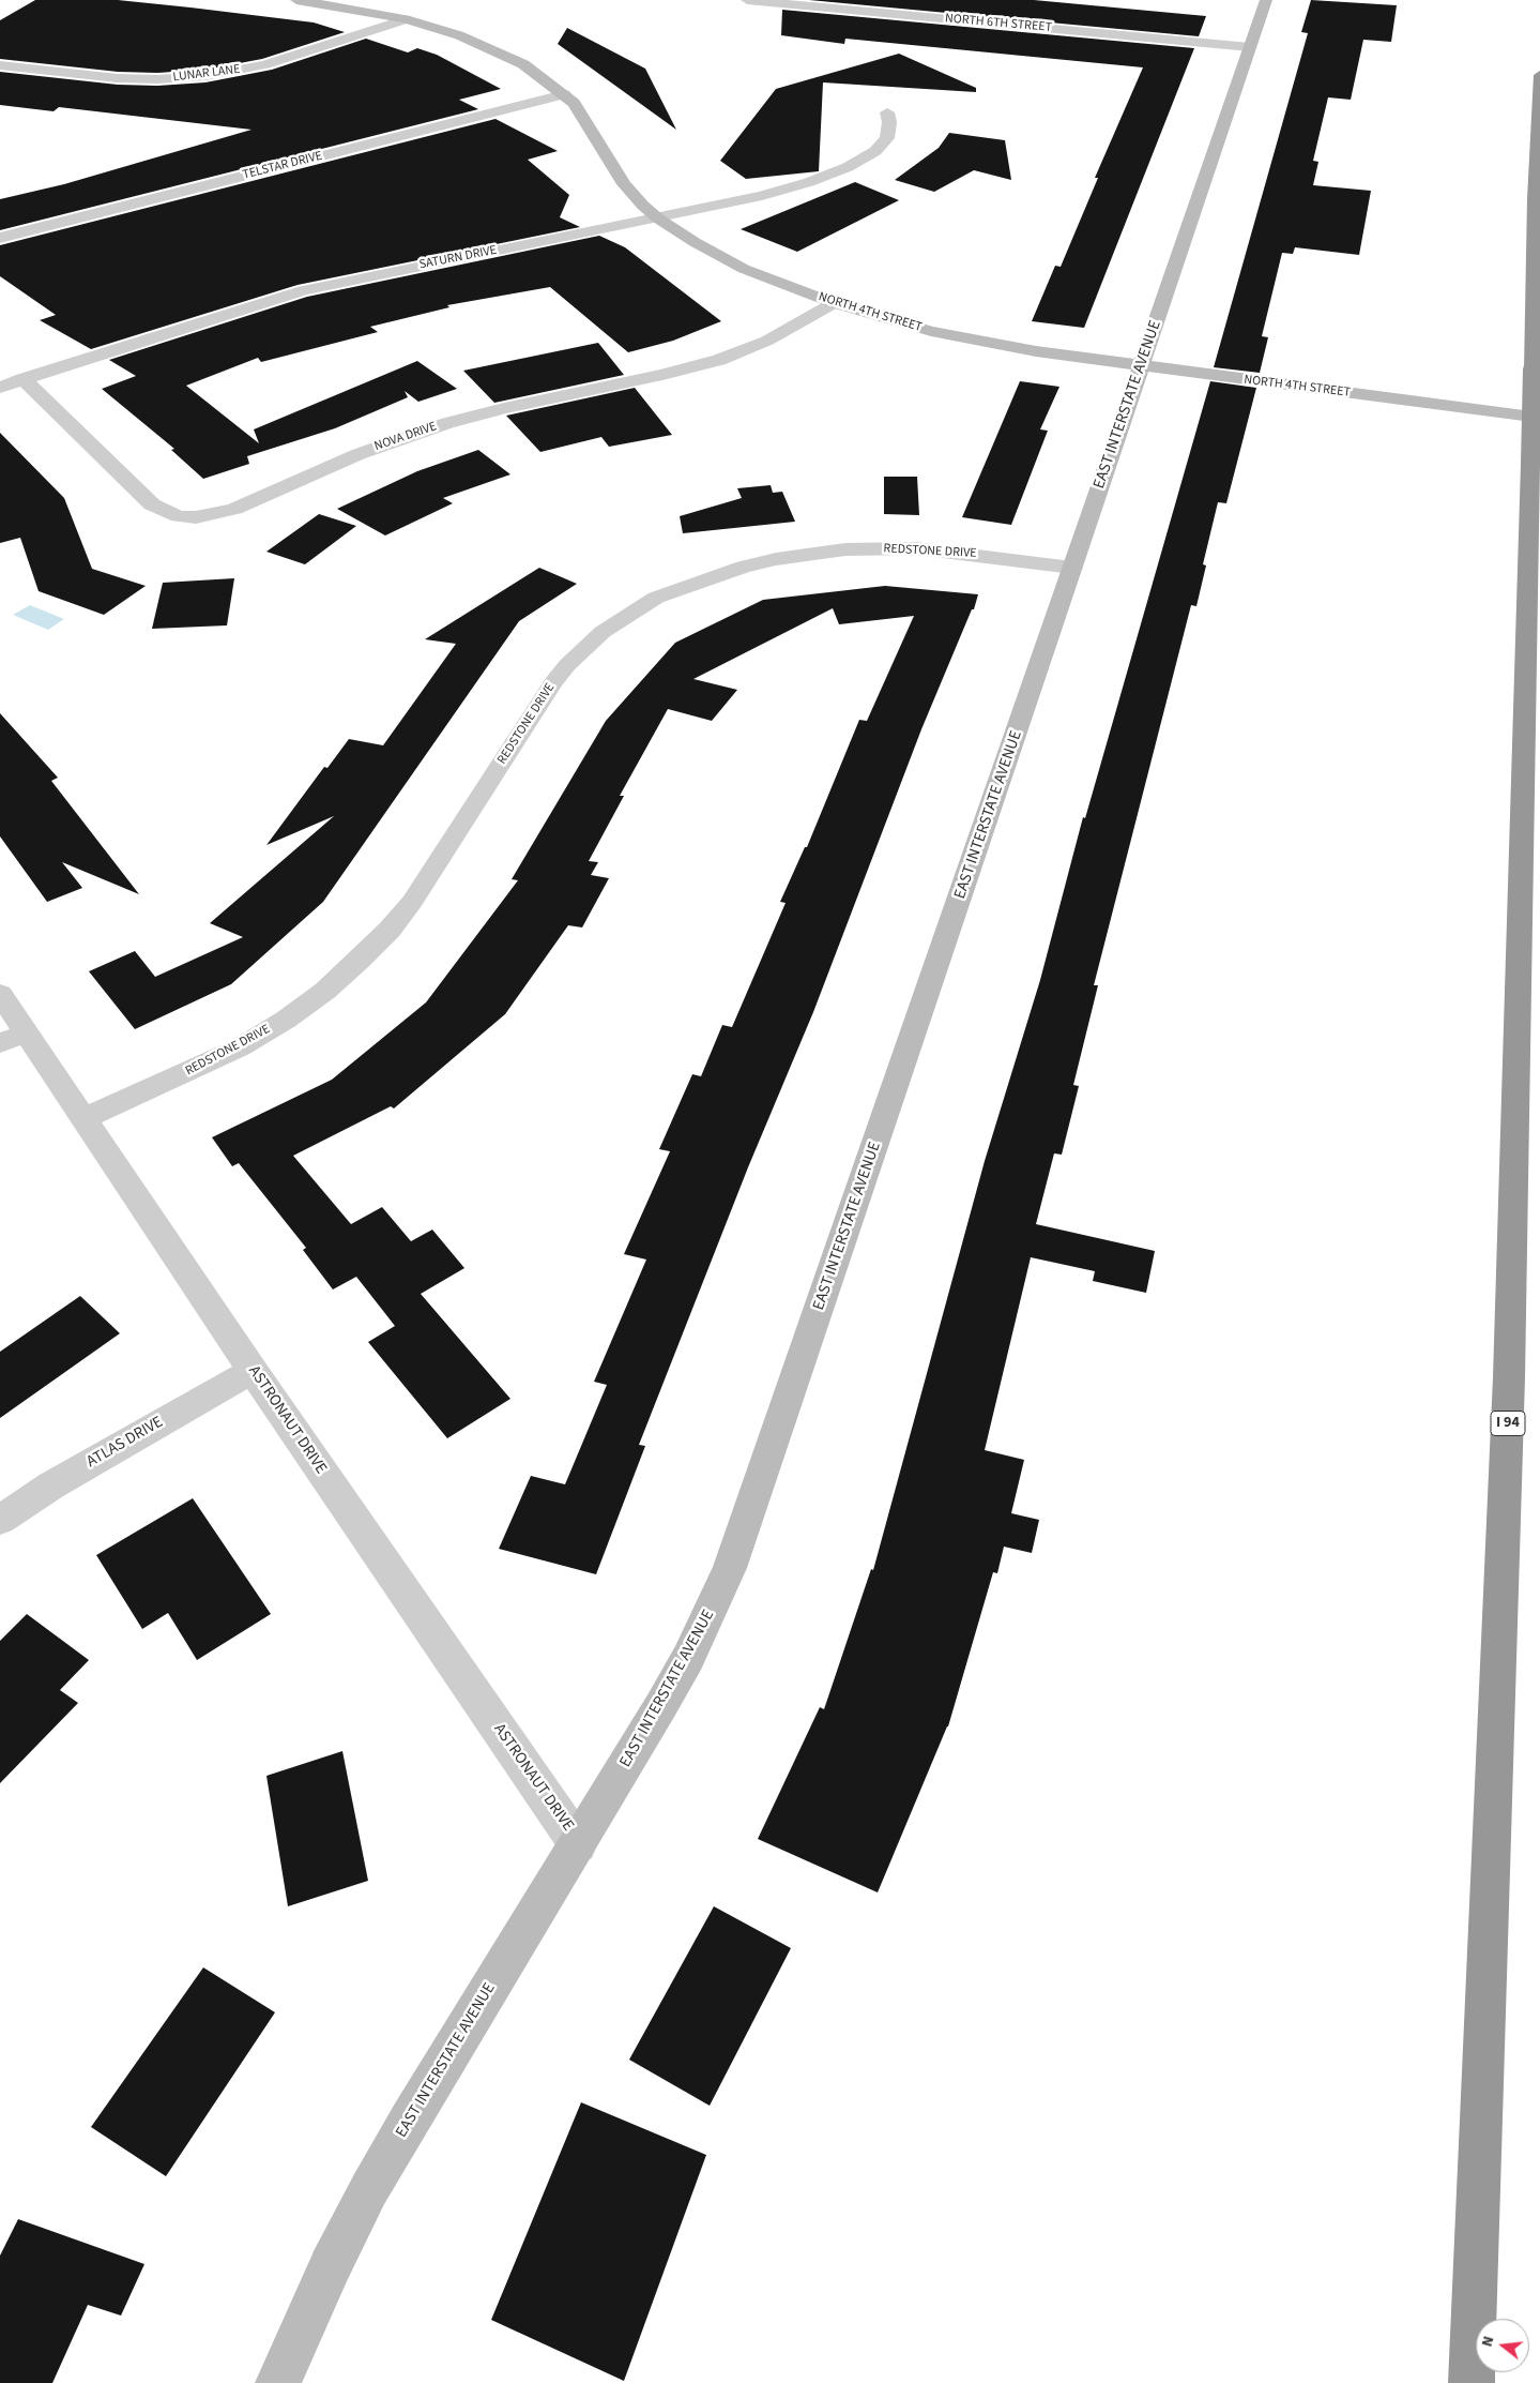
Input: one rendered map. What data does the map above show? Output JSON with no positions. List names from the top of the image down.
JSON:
{
  "streets": {
    "highway": ["I 94"],
    "street": [
      "NORTH 6TH STREET",
      "LUNAR LANE",
      "TELSTAR DRIVE",
      "SATURN DRIVE",
      "NORTH 4TH STREET",
      "EAST INTERSTATE AVENUE",
      "NOVA DRIVE",
      "REDSTONE DRIVE",
      "ASTRONAUT DRIVE",
      "ATLAS DRIVE"
    ]
  },
  "crossings": [
    ["NORTH 6TH STREET", "EAST INTERSTATE AVENUE"],
    ["LUNAR LANE", "NORTH 4TH STREET"],
    ["TELSTAR DRIVE", "NORTH 4TH STREET"],
    ["SATURN DRIVE", "NORTH 4TH STREET"],
    ["SATURN DRIVE", "NOVA DRIVE"],
    ["NORTH 4TH STREET", "EAST INTERSTATE AVENUE"],
    ["NORTH 4TH STREET", "NOVA DRIVE"],
    ["EAST INTERSTATE AVENUE", "REDSTONE DRIVE"],
    ["EAST INTERSTATE AVENUE", "ASTRONAUT DRIVE"],
    ["REDSTONE DRIVE", "ASTRONAUT DRIVE"],
    ["ASTRONAUT DRIVE", "ATLAS DRIVE"]
  ],
  "north": "left"
}
